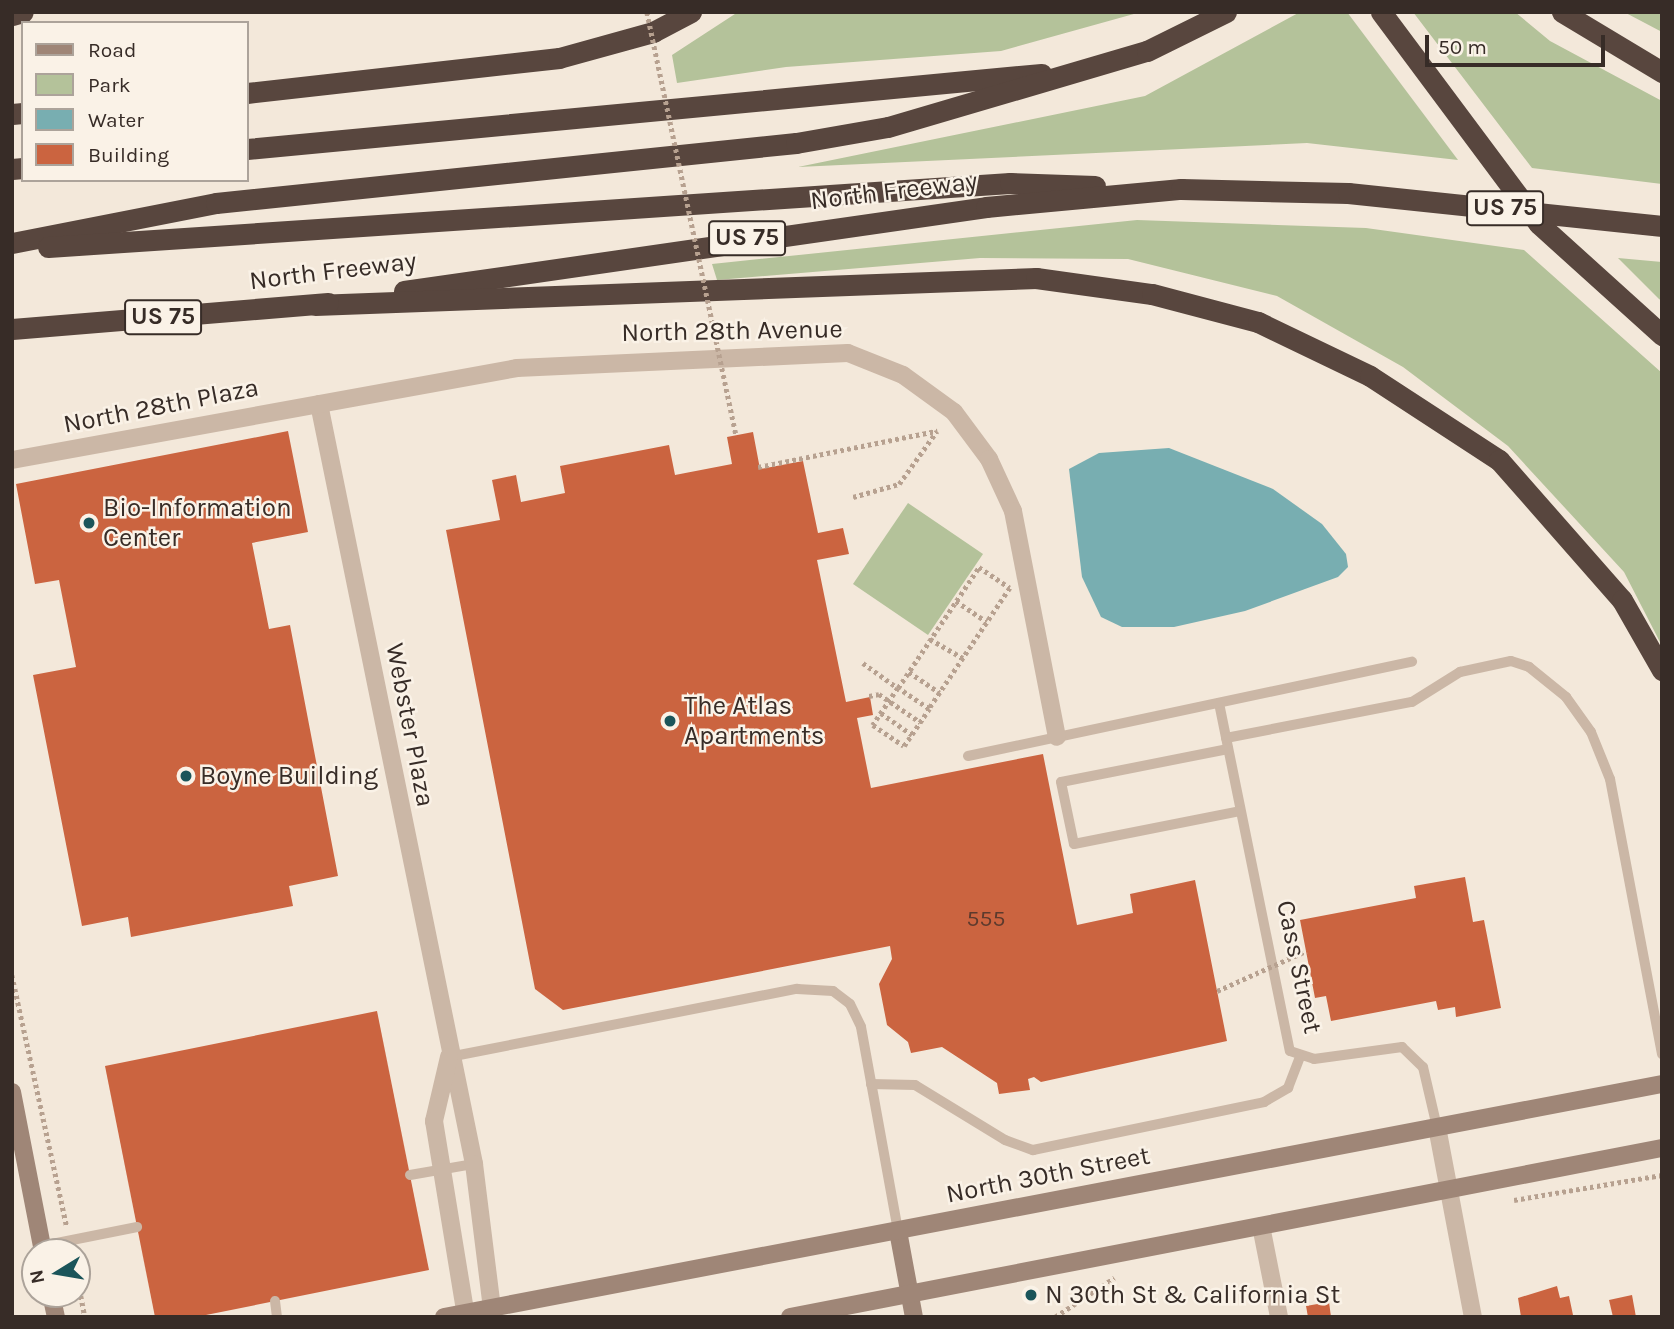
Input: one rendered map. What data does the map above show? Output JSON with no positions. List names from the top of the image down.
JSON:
{
  "streets": {
    "highway": ["North Freeway", "US 75"],
    "main road": ["North 30th Street"],
    "street": [
      "North 28th Avenue",
      "North 28th Plaza",
      "Webster Plaza",
      "Cass Street"
    ]
  },
  "crossings": [
    ["North 28th Avenue", "North 28th Plaza"],
    ["North 28th Avenue", "Webster Plaza"],
    ["North 28th Plaza", "Webster Plaza"],
    ["Webster Plaza", "North 30th Street"],
    ["Cass Street", "North 30th Street"]
  ],
  "places": [
    "Bio-Information Center",
    "The Atlas Apartments",
    "Boyne Building",
    "N 30th St & California St"
  ],
  "house_numbers": ["555"],
  "legend": [
    "Road",
    "Park",
    "Water",
    "Building"
  ],
  "scale_bar": "50 m",
  "north": "left"
}
